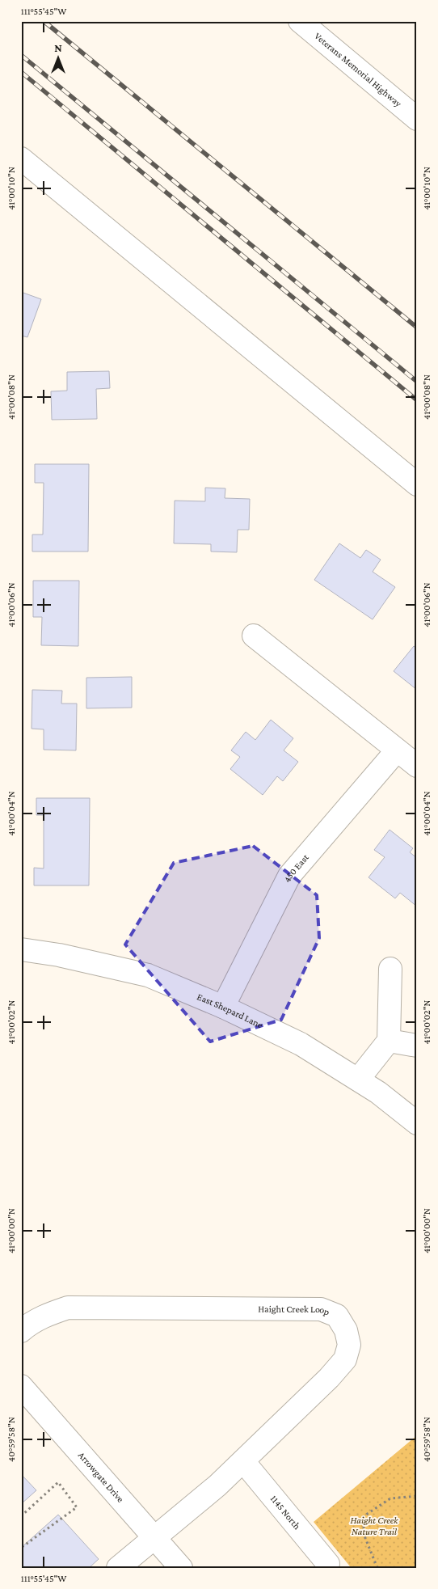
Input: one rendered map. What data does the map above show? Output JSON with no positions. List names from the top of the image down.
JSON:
{
  "streets": {
    "main road": [
      "Veterans Memorial Highway",
      "450 East",
      "East Shepard Lane",
      "Haight Creek Loop",
      "Arrowgate Drive",
      "1145 North"
    ]
  },
  "crossings": [
    ["450 East", "East Shepard Lane"],
    ["Haight Creek Loop", "Arrowgate Drive"],
    ["Haight Creek Loop", "1145 North"]
  ],
  "parks": ["Haight Creek Nature Trail"],
  "north": "top",
  "coordinates": [
    "111°55'45\"W",
    "41°00'10\"N",
    "41°00'08\"N",
    "41°00'06\"N",
    "41°00'04\"N",
    "41°00'02\"N",
    "41°00'00\"N",
    "40°59'58\"N"
  ]
}
